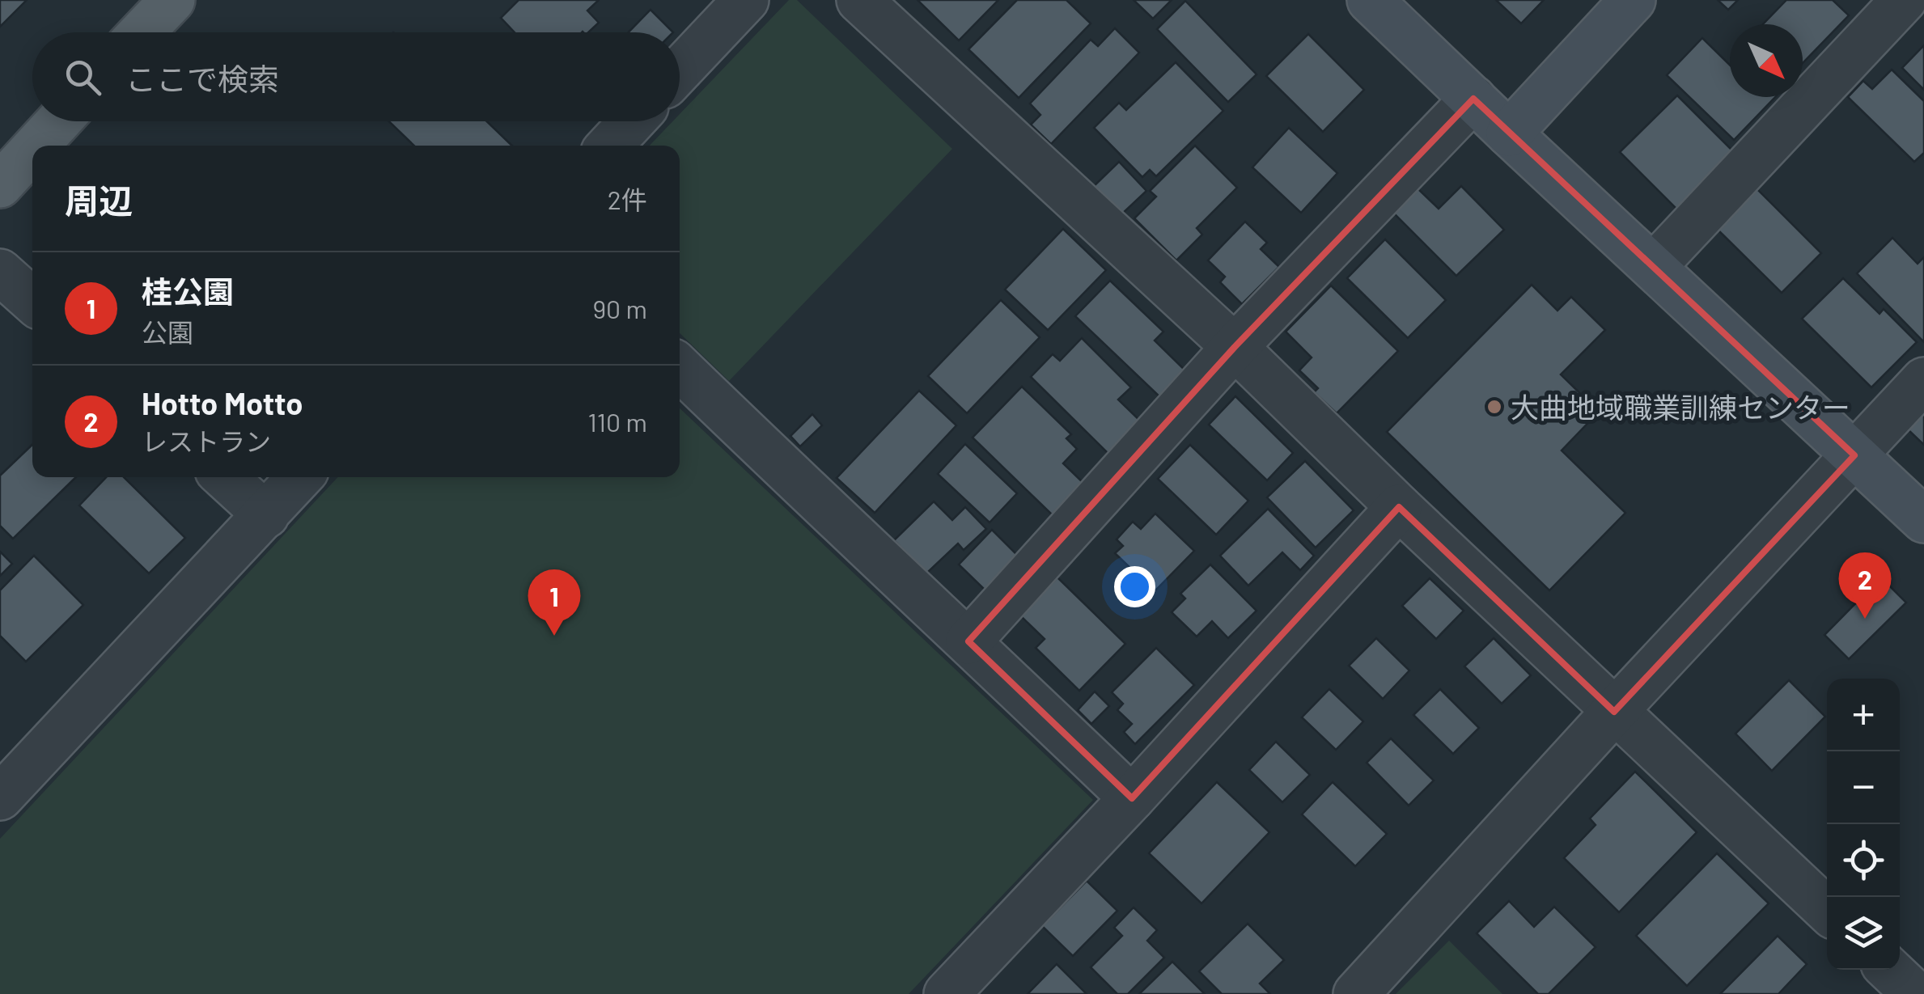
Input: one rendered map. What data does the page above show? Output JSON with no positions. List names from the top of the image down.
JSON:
{
  "places": ["大曲地域職業訓練センター"],
  "north": "bottom right",
  "page": {
    "search": "ここで検索",
    "heading": ["周辺", "2件"],
    "list": [
      {
        "mark": "1",
        "name": "桂公園",
        "note": "公園",
        "value": "90 m"
      },
      {
        "mark": "2",
        "name": "Hotto Motto",
        "note": "レストラン",
        "value": "110 m"
      }
    ],
    "pins": ["2", "1"],
    "map_buttons": ["+", "−"]
  }
}
